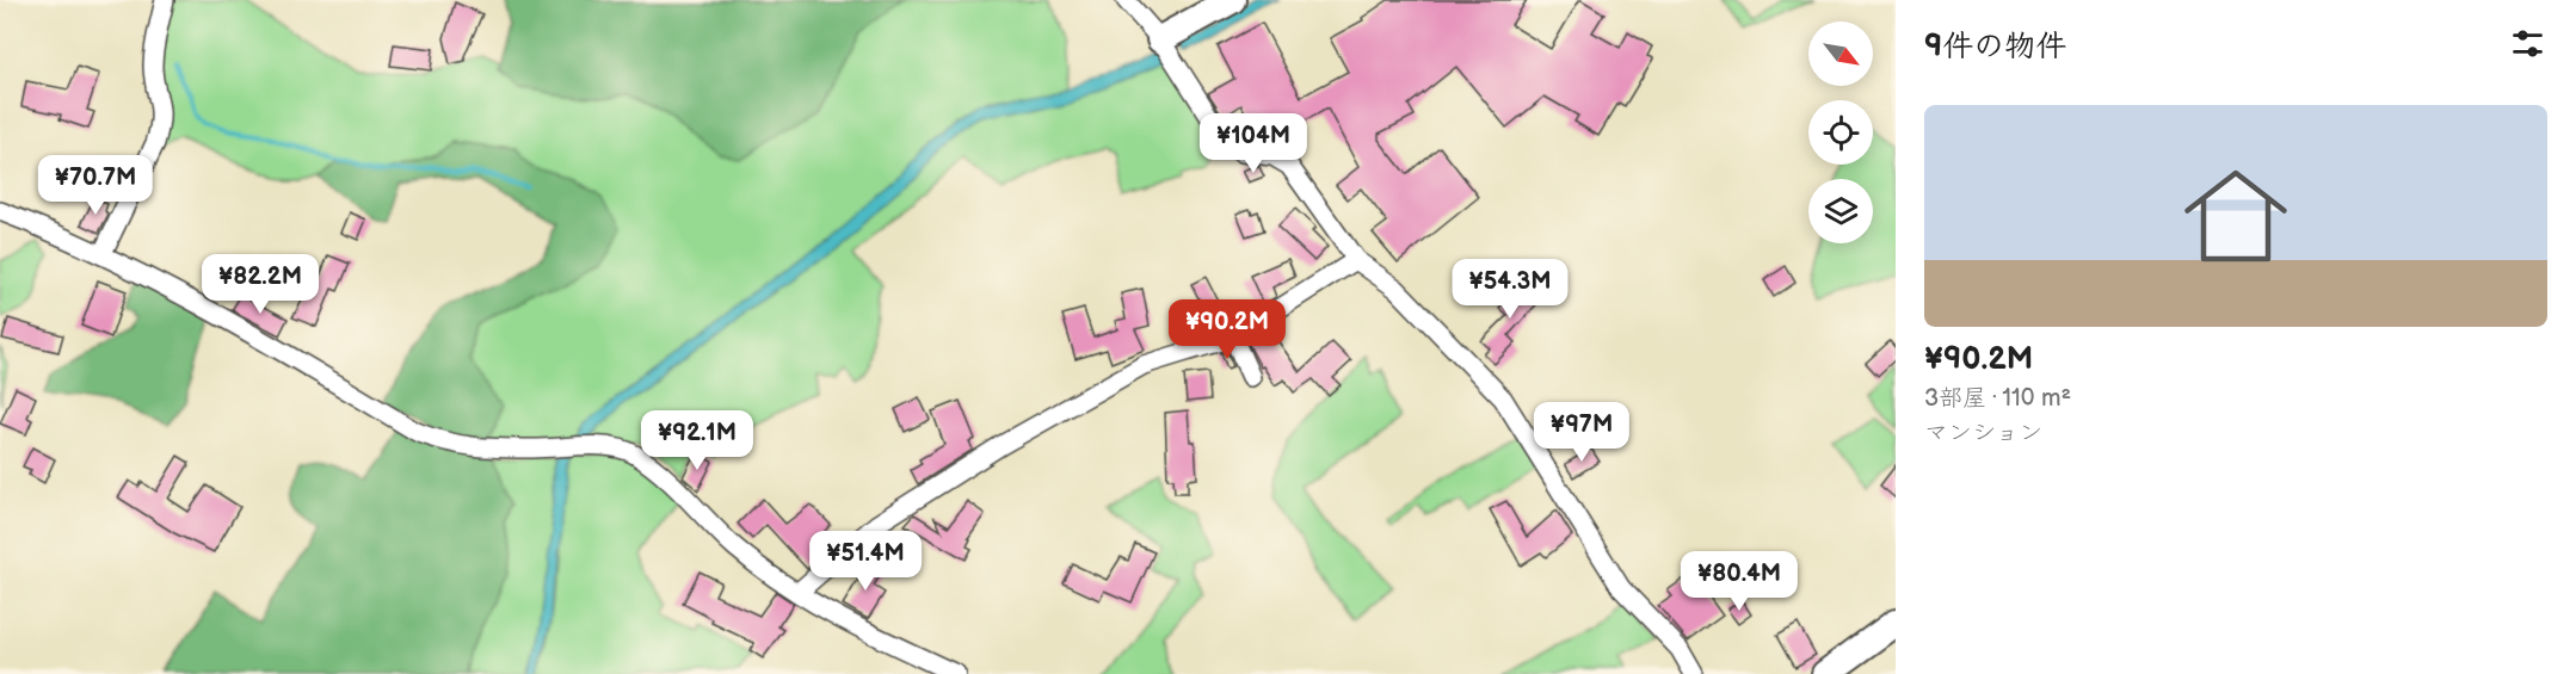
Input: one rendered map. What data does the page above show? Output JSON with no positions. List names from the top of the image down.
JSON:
{
  "north": "bottom right",
  "page": {
    "heading": "9件の物件",
    "list": [
      {
        "name": "¥90.2M",
        "note": "3部屋 · 110 m² · マンション"
      }
    ],
    "price": [
      "¥104M",
      "¥70.7M",
      "¥82.2M",
      "¥54.3M",
      "¥90.2M",
      "¥97M",
      "¥92.1M",
      "¥51.4M",
      "¥80.4M"
    ]
  }
}
